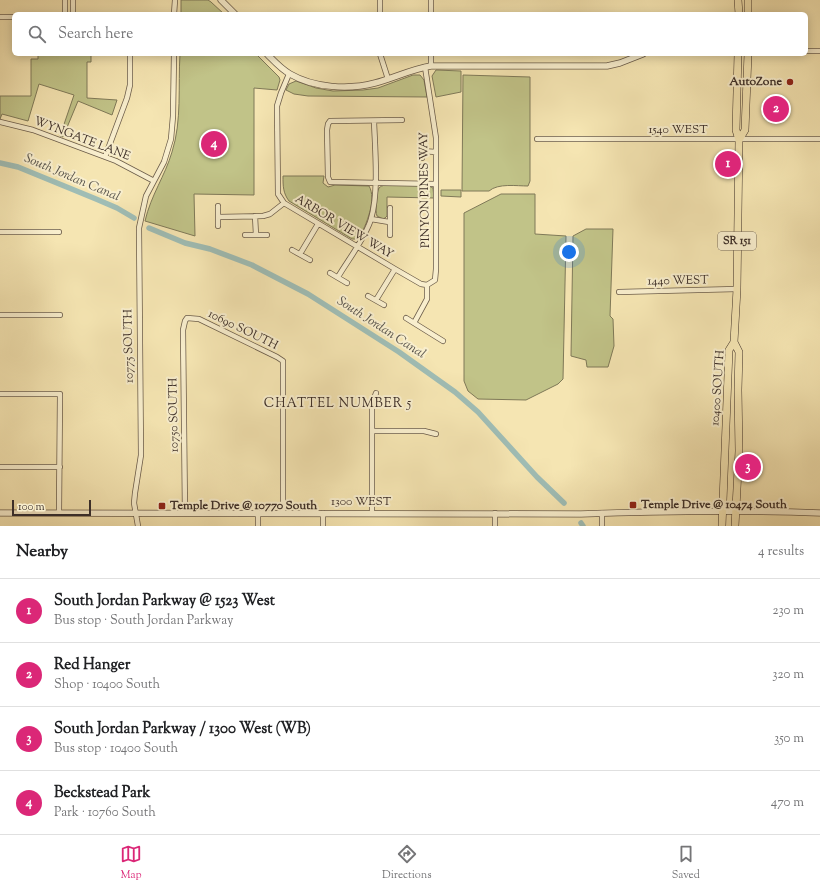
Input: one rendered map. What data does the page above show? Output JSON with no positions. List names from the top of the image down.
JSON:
{
  "streets": {
    "main road": ["SR 151", "10400 SOUTH"],
    "street": [
      "1540 WEST",
      "WYNGATE LANE",
      "PINYON PINES WAY",
      "ARBOR VIEW WAY",
      "1440 WEST",
      "10690 SOUTH",
      "10775 SOUTH",
      "10750 SOUTH",
      "1300 WEST"
    ]
  },
  "crossings": [
    ["1540 WEST", "SR 151"],
    ["WYNGATE LANE", "10775 SOUTH"],
    ["PINYON PINES WAY", "ARBOR VIEW WAY"],
    ["SR 151", "1440 WEST"],
    ["SR 151", "10400 SOUTH"],
    ["10690 SOUTH", "10750 SOUTH"],
    ["10690 SOUTH", "1300 WEST"],
    ["10775 SOUTH", "1300 WEST"],
    ["10400 SOUTH", "1300 WEST"],
    ["10750 SOUTH", "1300 WEST"]
  ],
  "districts": ["CHATTEL NUMBER 5"],
  "water": ["South Jordan Canal"],
  "places": {
    "other": ["AutoZone"],
    "transit": ["Temple Drive @ 10474 South", "Temple Drive @ 10770 South"]
  },
  "scale_bar": "100 m",
  "page": {
    "search": "Search here",
    "pins": [
      "2",
      "4",
      "1",
      "3"
    ],
    "scale": "100 m",
    "heading": ["Nearby", "4 results"],
    "list": [
      {
        "mark": "1",
        "name": "South Jordan Parkway @ 1523 West",
        "note": "Bus stop · South Jordan Parkway",
        "value": "230 m"
      },
      {
        "mark": "2",
        "name": "Red Hanger",
        "note": "Shop · 10400 South",
        "value": "320 m"
      },
      {
        "mark": "3",
        "name": "South Jordan Parkway / 1300 West (WB)",
        "note": "Bus stop · 10400 South",
        "value": "350 m"
      },
      {
        "mark": "4",
        "name": "Beckstead Park",
        "note": "Park · 10760 South",
        "value": "470 m"
      }
    ],
    "nav": ["Map", "Directions", "Saved"]
  }
}
